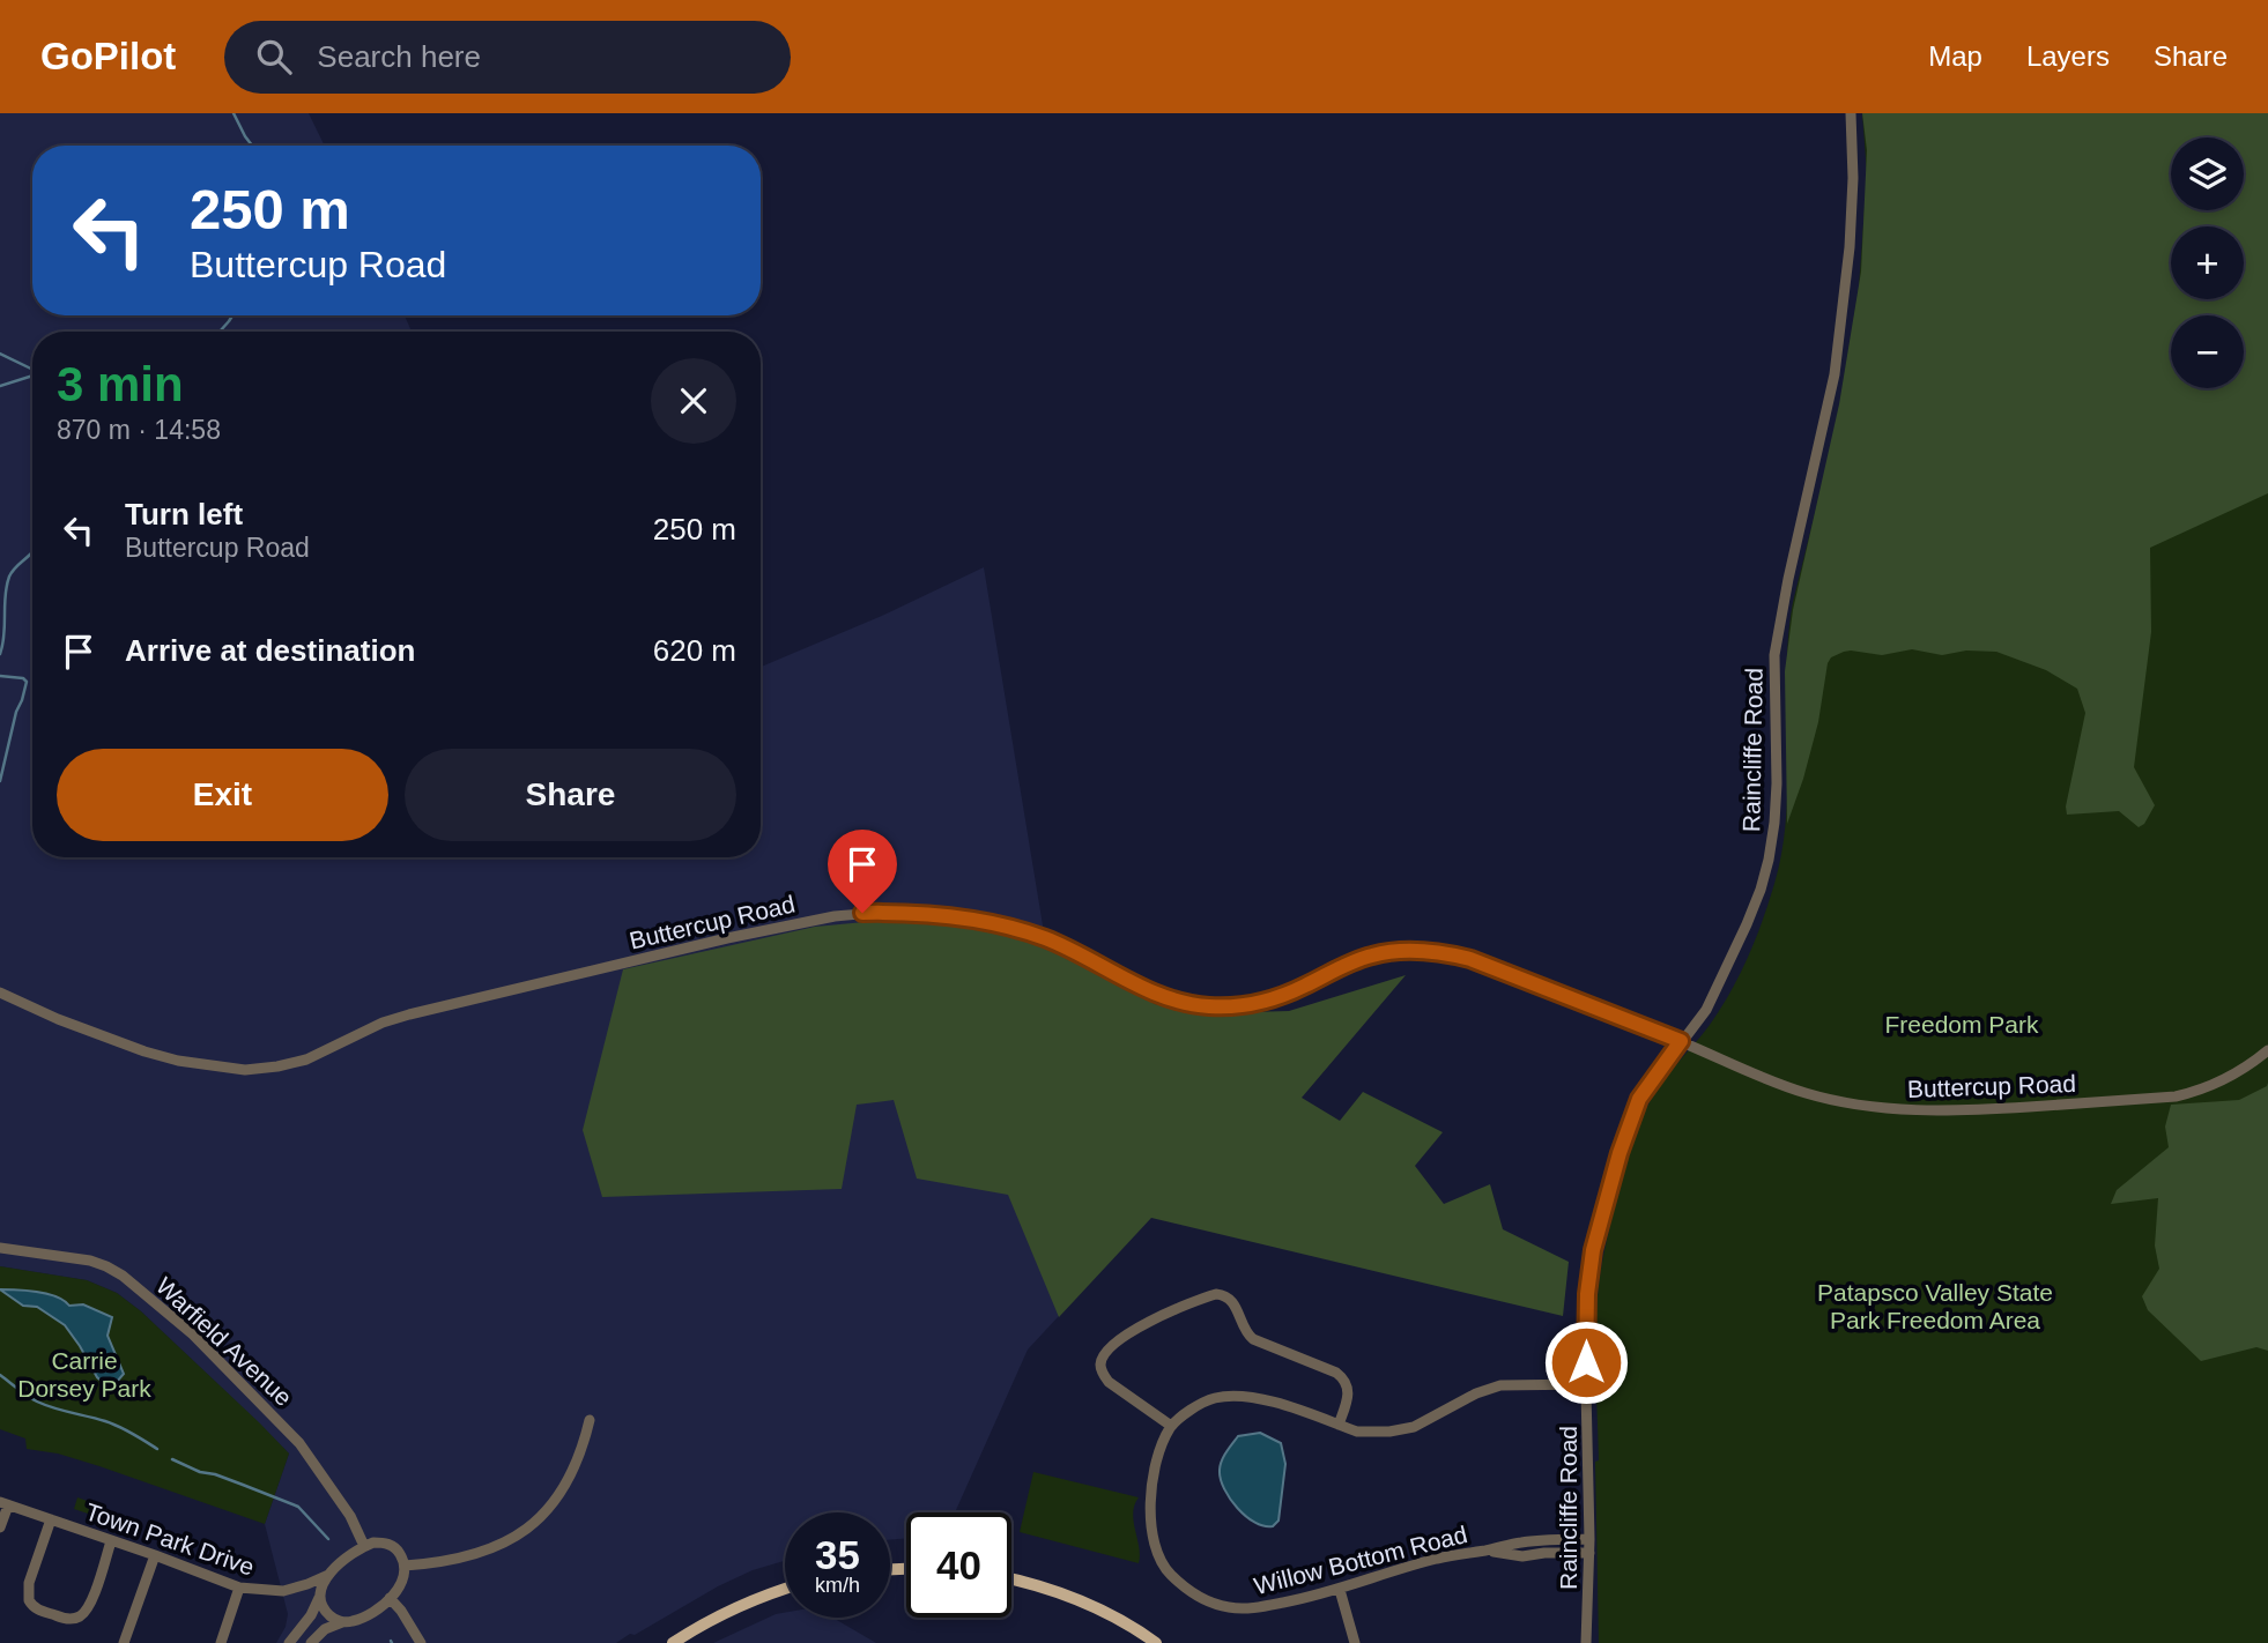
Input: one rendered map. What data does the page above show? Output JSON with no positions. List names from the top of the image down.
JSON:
{
  "streets": {
    "street": [
      "Raincliffe Road",
      "Buttercup Road",
      "Warfield Avenue",
      "Town Park Drive",
      "Willow Bottom Road"
    ]
  },
  "crossings": [
    ["Raincliffe Road", "Buttercup Road"],
    ["Raincliffe Road", "Willow Bottom Road"],
    ["Warfield Avenue", "Town Park Drive"]
  ],
  "parks": ["Freedom Park", "Patapsco Valley State Park Freedom Area", "Carrie Dorsey Park"],
  "page": {
    "header": "GoPilot",
    "search": "Search here",
    "nav": ["Map", "Layers", "Share"],
    "map_buttons": ["+", "−"],
    "turn": ["250 m", "Buttercup Road"],
    "heading": ["3 min", "870 m · 14:58"],
    "list": [
      {
        "name": "Turn left",
        "note": "Buttercup Road",
        "value": "250 m"
      },
      {
        "name": "Arrive at destination",
        "value": "620 m"
      }
    ],
    "buttons": ["Exit", "Share"],
    "speed": "35 km/h",
    "limit": "40"
  }
}
